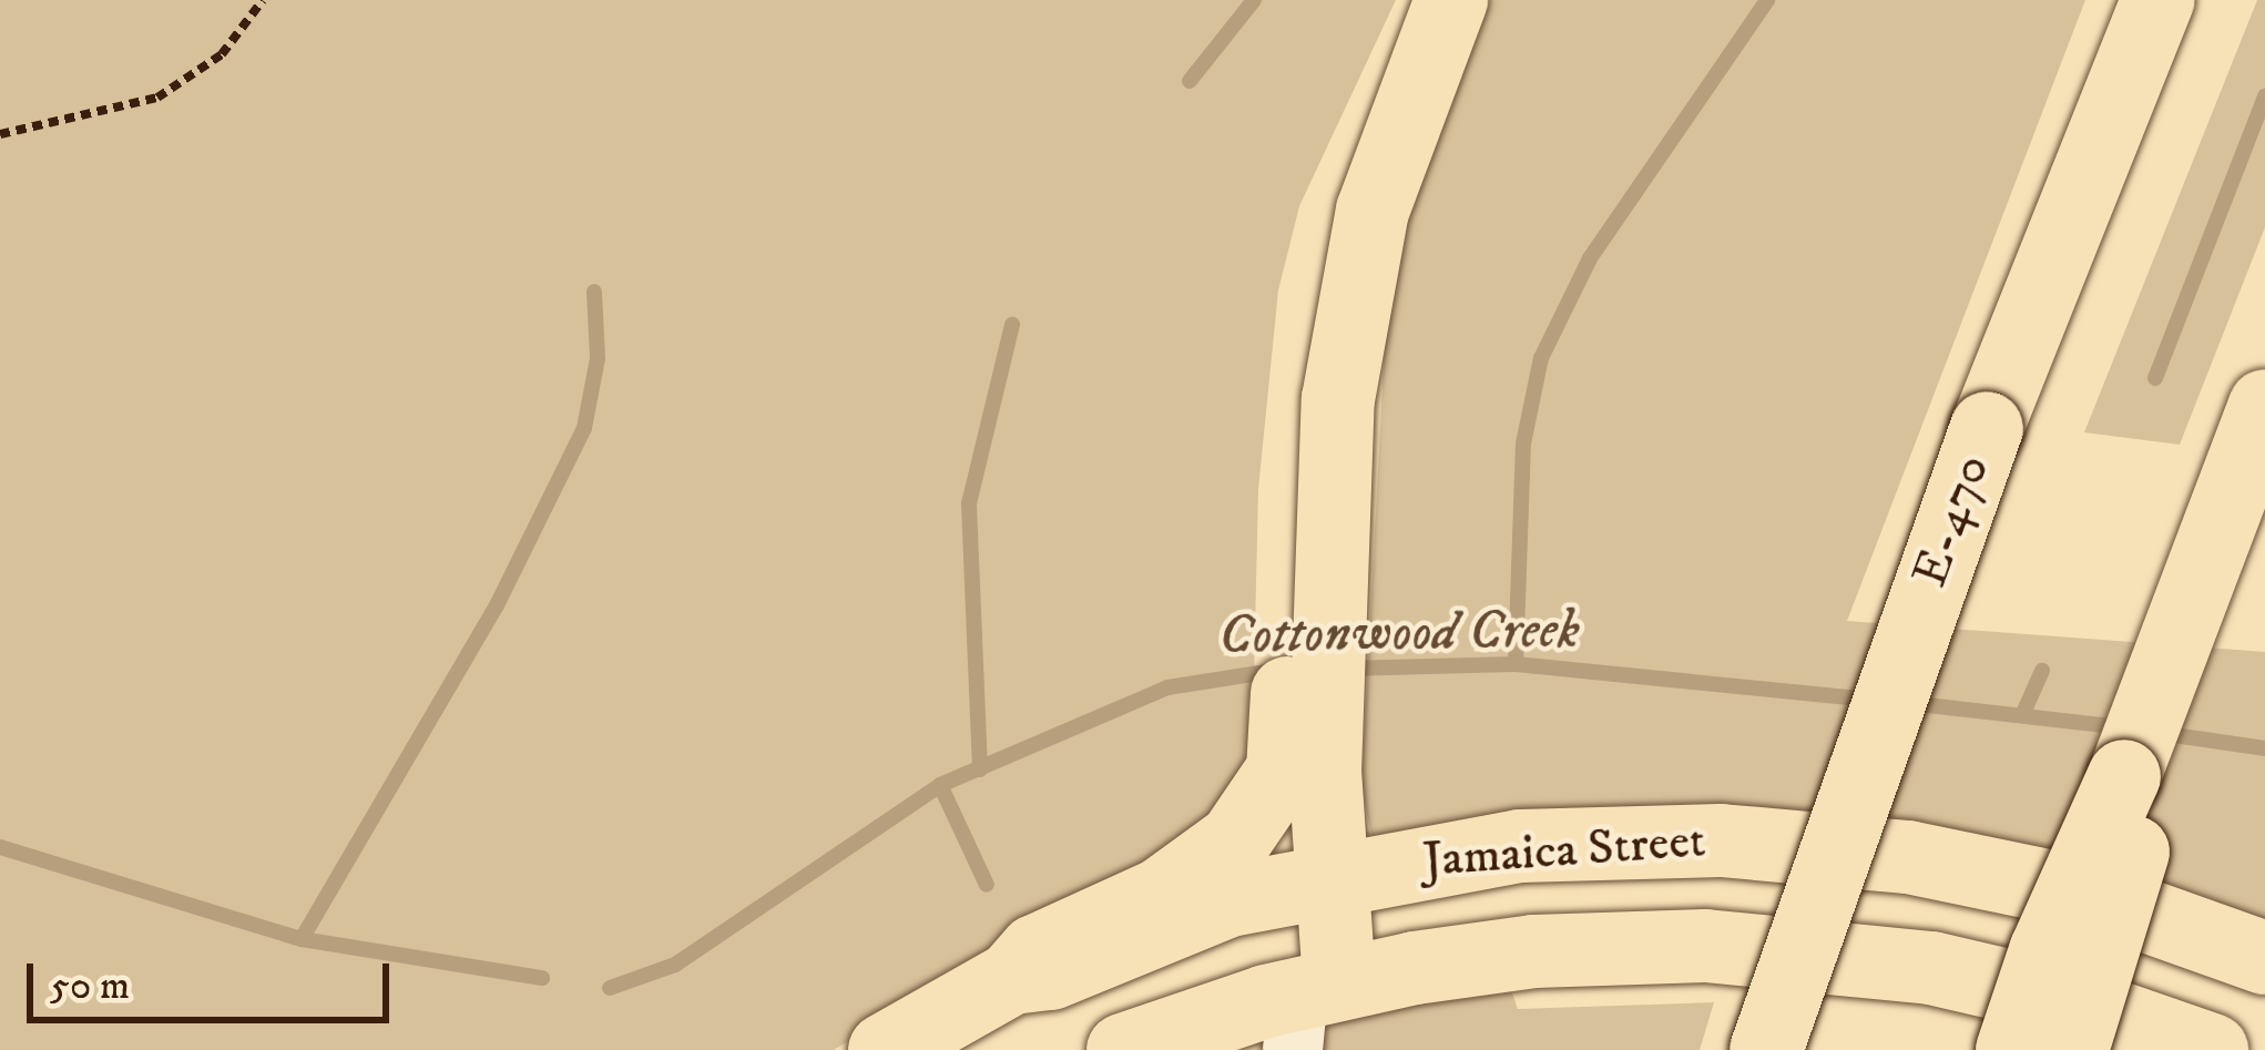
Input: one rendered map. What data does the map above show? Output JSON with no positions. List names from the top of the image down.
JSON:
{
  "streets": {
    "main road": ["E-470", "Jamaica Street"]
  },
  "water": ["Cottonwood Creek"],
  "scale_bar": "50 m"
}
